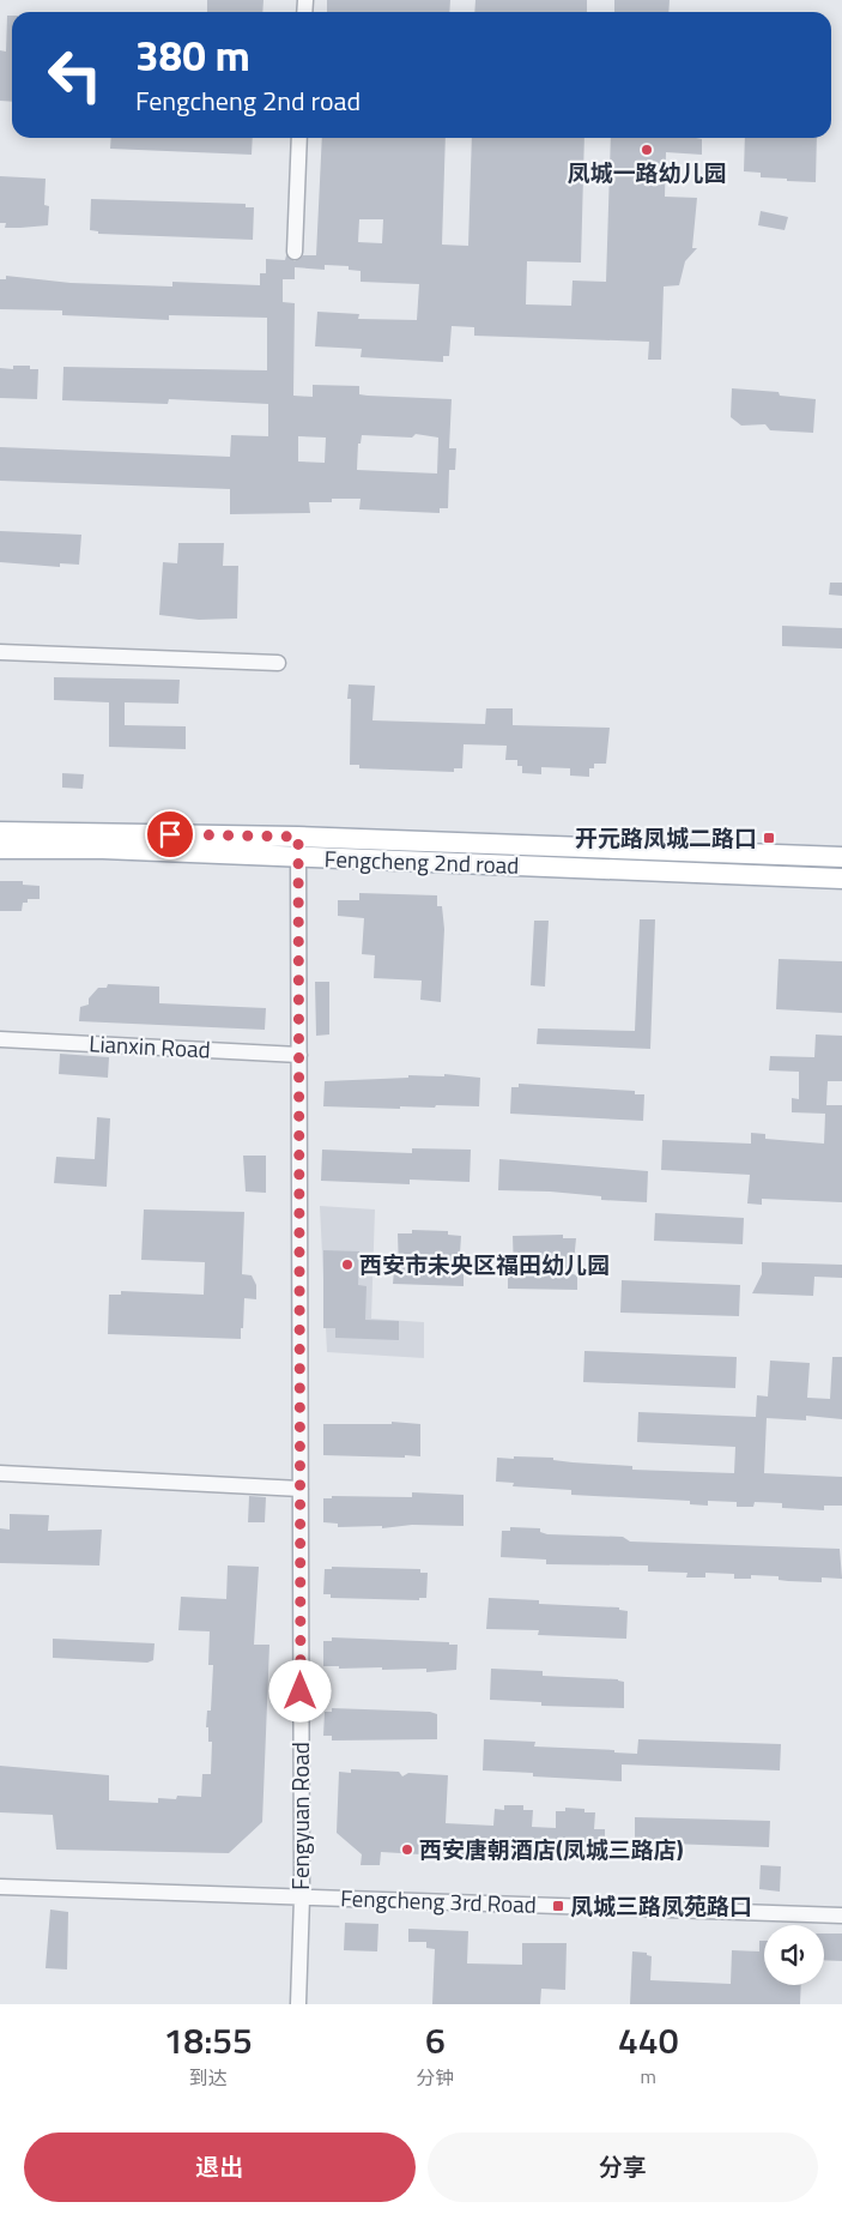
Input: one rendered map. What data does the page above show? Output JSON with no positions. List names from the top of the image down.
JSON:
{
  "streets": {
    "main road": ["Fengcheng 2nd road"],
    "street": ["Lianxin Road", "Fengyuan Road", "Fengcheng 3rd Road"]
  },
  "crossings": [
    ["Fengcheng 2nd road", "Fengyuan Road"],
    ["Lianxin Road", "Fengyuan Road"],
    ["Fengyuan Road", "Fengcheng 3rd Road"]
  ],
  "places": {
    "other": ["凤城一路幼儿园", "西安市未央区福田幼儿园", "西安唐朝酒店(凤城三路店)"],
    "transit": ["开元路凤城二路口", "凤城三路凤苑路口"]
  },
  "page": {
    "turn": ["380 m", "Fengcheng 2nd road"],
    "eta": [
      "18:55",
      "到达",
      "6",
      "分钟",
      "440",
      "m"
    ],
    "buttons": ["退出", "分享"]
  }
}
